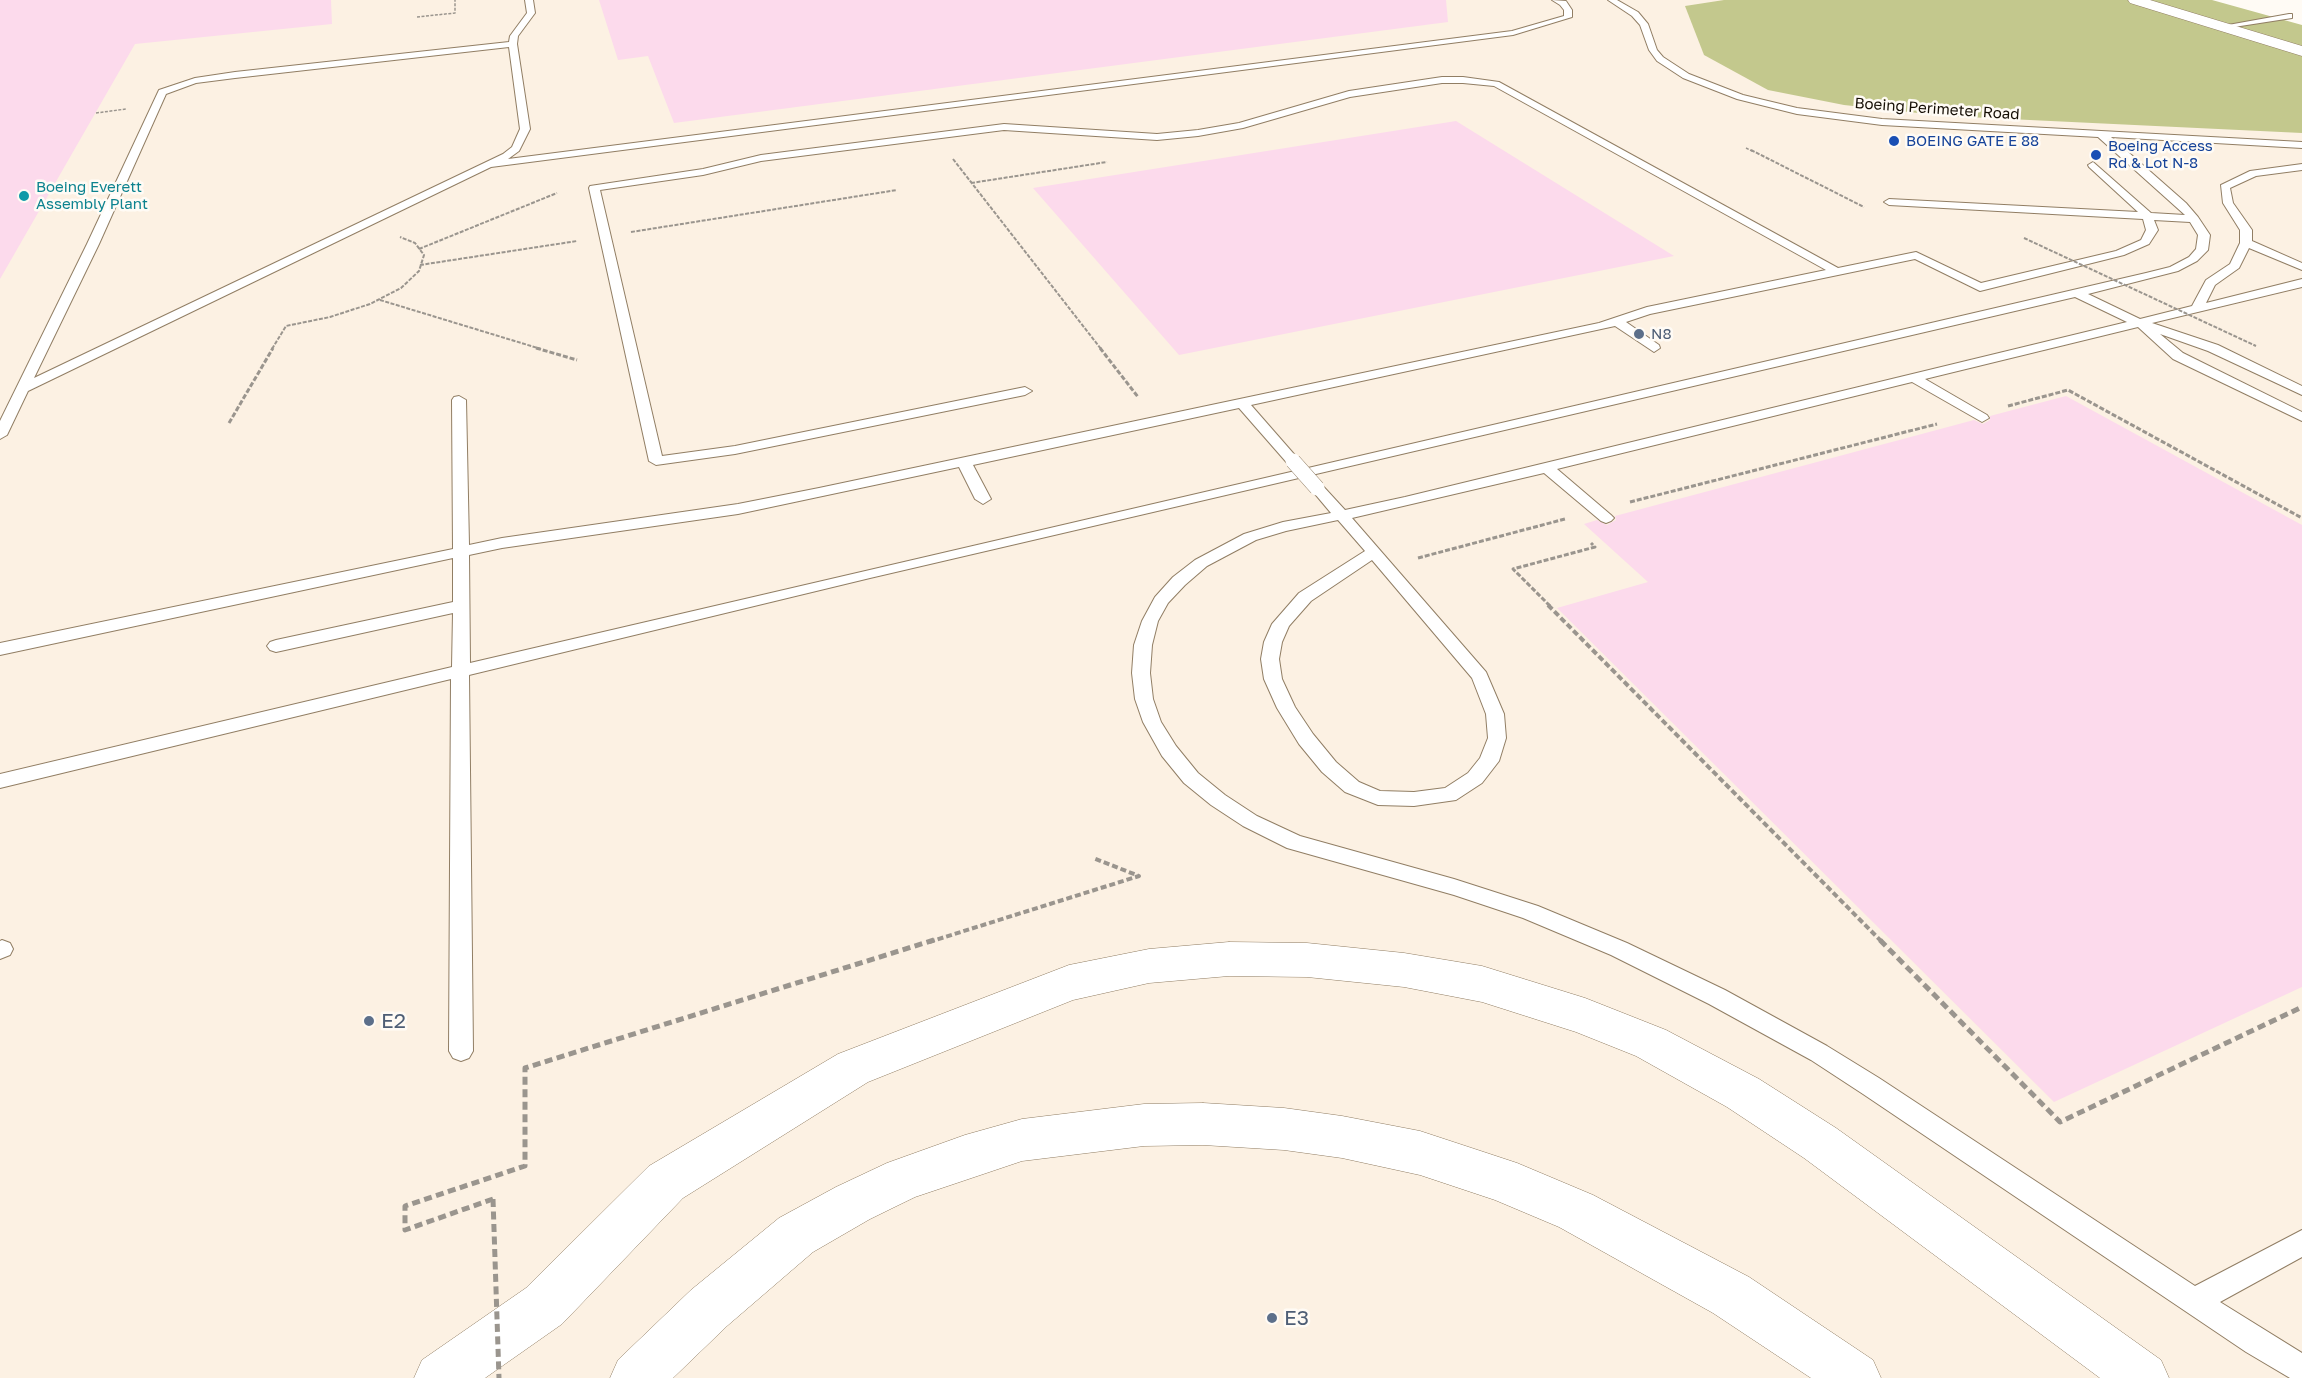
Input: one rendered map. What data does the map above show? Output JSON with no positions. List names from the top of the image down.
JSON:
{
  "streets": {
    "lane": ["Boeing Perimeter Road"]
  },
  "places": [
    "BOEING GATE E 88",
    "Boeing Access Rd & Lot N-8",
    "Boeing Everett Assembly Plant",
    "N8",
    "E2",
    "E3"
  ]
}
